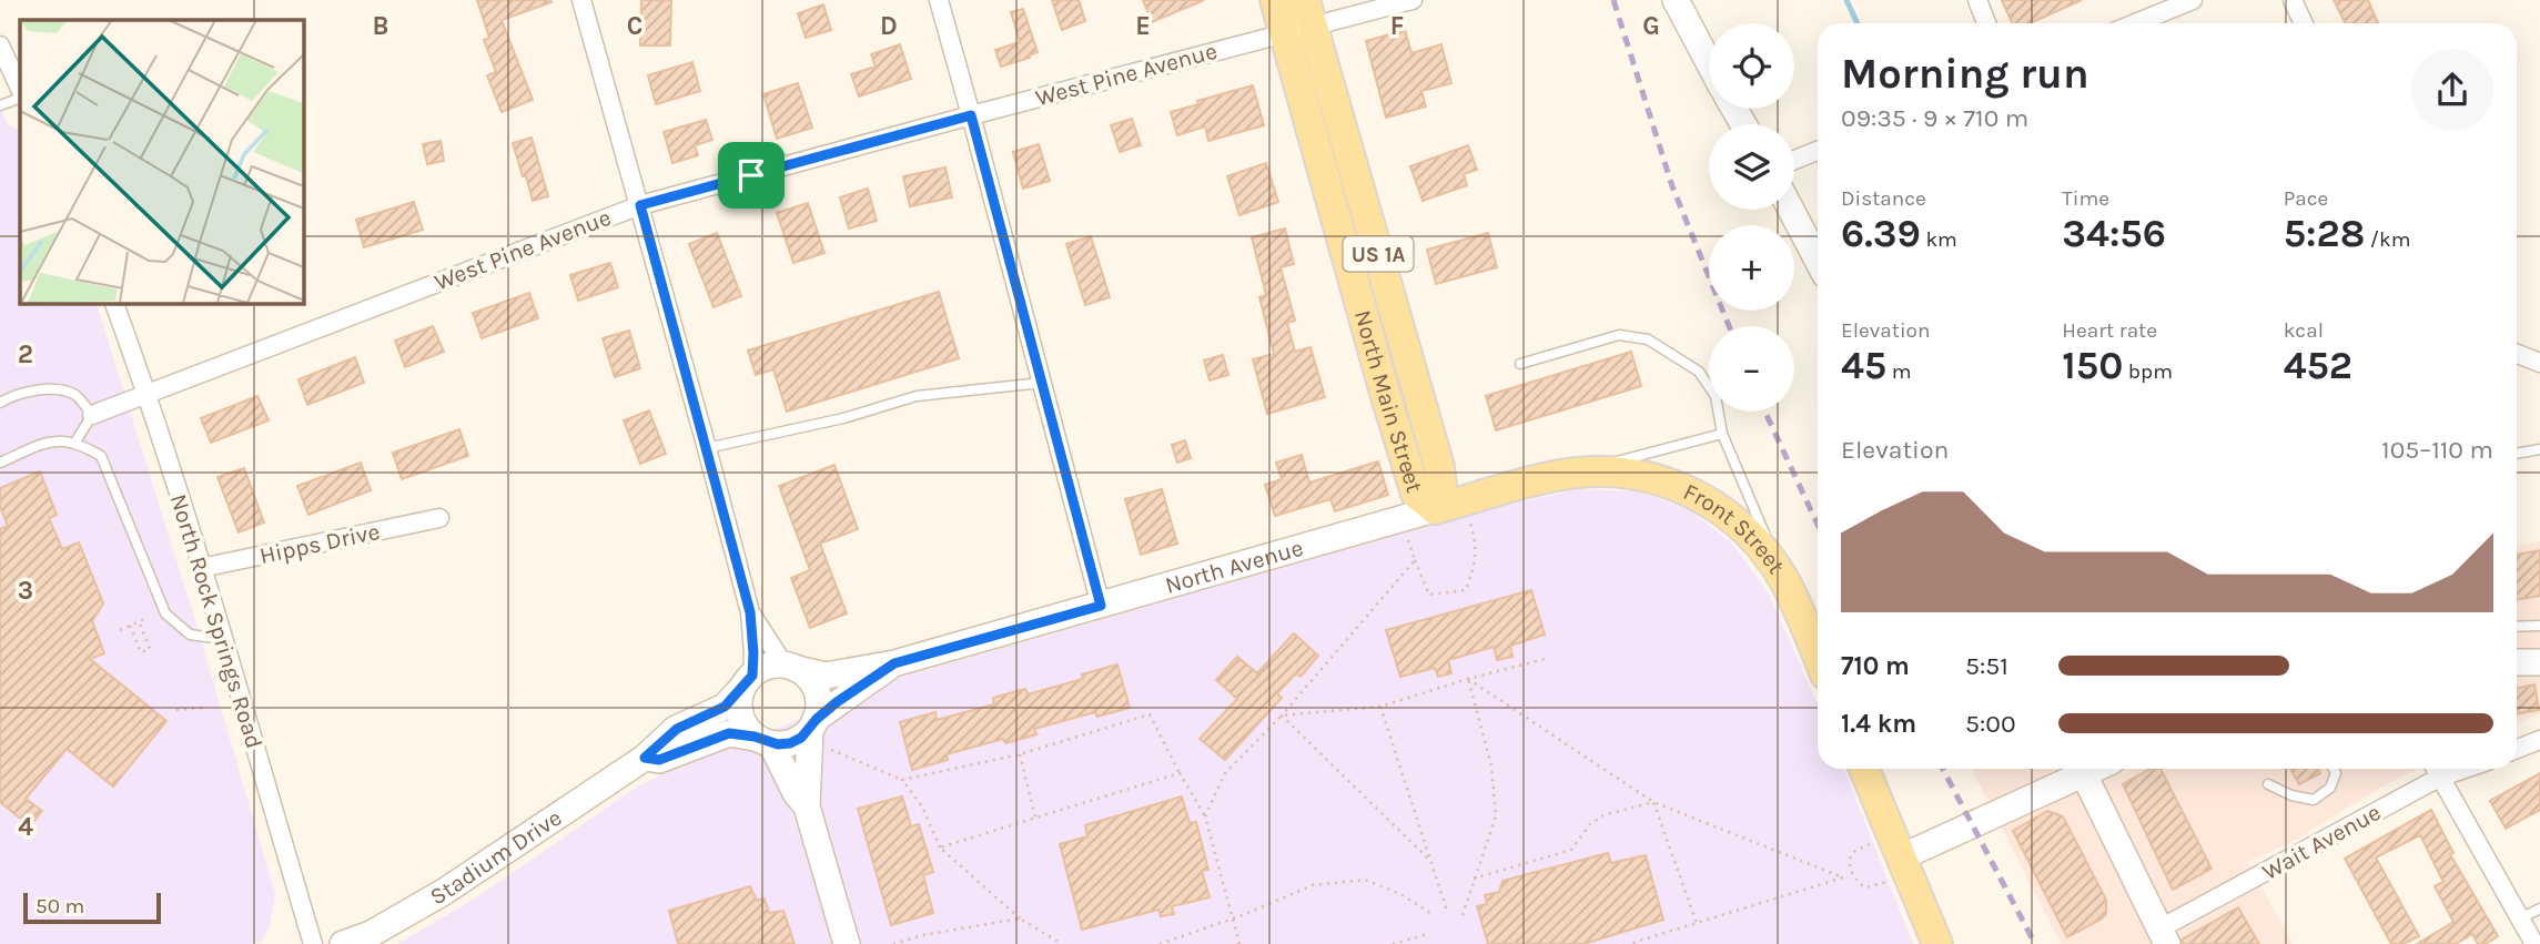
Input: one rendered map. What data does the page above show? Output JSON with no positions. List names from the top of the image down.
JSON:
{
  "streets": {
    "main road": [
      "US 1A",
      "North Main Street",
      "Front Street",
      "North Avenue"
    ],
    "street": [
      "West Pine Avenue",
      "Hipps Drive",
      "North Rock Springs Road",
      "Wait Avenue",
      "Stadium Drive"
    ]
  },
  "crossings": [
    ["West Pine Avenue", "North Main Street"],
    ["West Pine Avenue", "North Rock Springs Road"],
    ["North Main Street", "North Avenue"],
    ["Front Street", "North Avenue"],
    ["Hipps Drive", "North Rock Springs Road"],
    ["North Avenue", "Stadium Drive"]
  ],
  "scale_bar": "50 m",
  "page": {
    "map_buttons": ["+", "−"],
    "heading": ["Morning run", "09:35 · 9 × 710 m"],
    "stats": [
      ["Distance", "6.39 km"],
      ["Time", "34:56"],
      ["Pace", "5:28 /km"],
      ["Elevation", "45 m"],
      ["Heart rate", "150 bpm"],
      ["kcal", "452"]
    ],
    "chart": ["Elevation", "105–110 m"],
    "list": [
      {
        "name": "710 m",
        "note": "5:51"
      },
      {
        "name": "1.4 km",
        "note": "5:00"
      }
    ],
    "scale": "50 m"
  },
  "grid": {
    "columns": [
      "B",
      "C",
      "D",
      "E",
      "F",
      "G"
    ],
    "rows": ["2", "3", "4"]
  }
}
